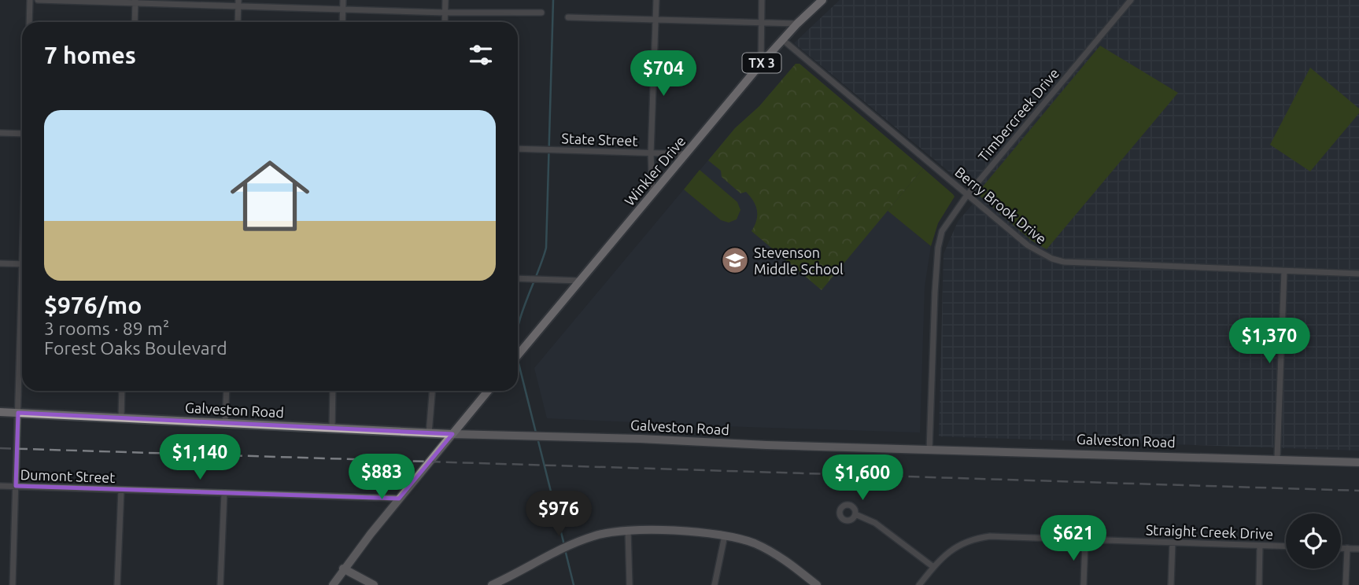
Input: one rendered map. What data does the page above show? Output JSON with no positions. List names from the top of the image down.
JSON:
{
  "streets": {
    "main road": ["TX 3", "Winkler Drive", "Galveston Road"],
    "street": [
      "Timbercreek Drive",
      "State Street",
      "Berry Brook Drive",
      "Dumont Street",
      "Straight Creek Drive"
    ]
  },
  "crossings": [
    ["Timbercreek Drive", "Berry Brook Drive"],
    ["Timbercreek Drive", "Galveston Road"],
    ["State Street", "Winkler Drive"],
    ["Winkler Drive", "Berry Brook Drive"]
  ],
  "places": {
    "school or university": ["Stevenson Middle School"]
  },
  "page": {
    "heading": "7 homes",
    "price": [
      "$704",
      "$1,370",
      "$1,140",
      "$883",
      "$1,600",
      "$976",
      "$621"
    ],
    "list": [
      {
        "name": "$976/mo",
        "note": "3 rooms · 89 m² · Forest Oaks Boulevard"
      }
    ]
  }
}
